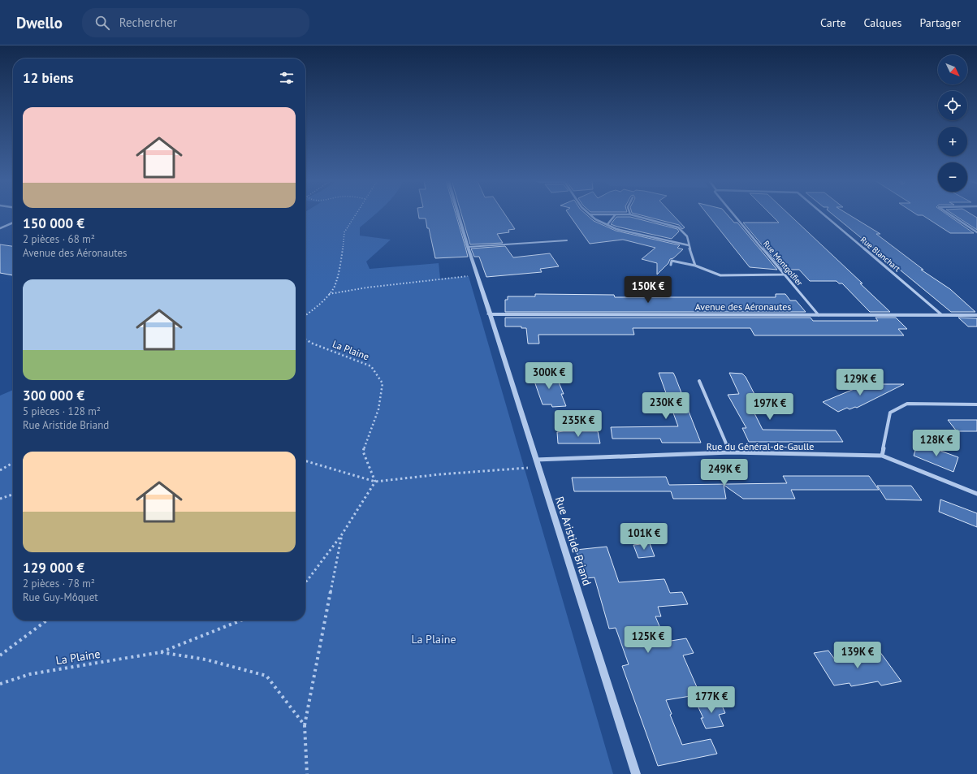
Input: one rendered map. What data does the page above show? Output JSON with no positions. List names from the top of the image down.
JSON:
{
  "streets": {
    "street": [
      "Rue Blanchart",
      "Rue Montgolfier",
      "Avenue des Aéronautes",
      "Rue du Général-de-Gaulle",
      "Rue Aristide Briand"
    ],
    "path": ["La Plaine"]
  },
  "crossings": [
    ["Rue Blanchart", "Avenue des Aéronautes"],
    ["Rue Montgolfier", "Avenue des Aéronautes"],
    ["Avenue des Aéronautes", "Rue Aristide Briand"],
    ["Rue du Général-de-Gaulle", "Rue Aristide Briand"]
  ],
  "parks": ["La Plaine"],
  "north": "bottom right",
  "page": {
    "header": "Dwello",
    "search": "Rechercher",
    "nav": ["Carte", "Calques", "Partager"],
    "map_buttons": ["+", "−"],
    "heading": "12 biens",
    "list": [
      {
        "name": "150 000 €",
        "note": "2 pièces · 68 m² · Avenue des Aéronautes"
      },
      {
        "name": "300 000 €",
        "note": "5 pièces · 128 m² · Rue Aristide Briand"
      },
      {
        "name": "129 000 €",
        "note": "2 pièces · 78 m² · Rue Guy-Môquet"
      }
    ],
    "price": [
      "150K €",
      "300K €",
      "129K €",
      "230K €",
      "197K €",
      "235K €",
      "128K €",
      "249K €",
      "101K €",
      "125K €",
      "139K €",
      "177K €"
    ]
  }
}
